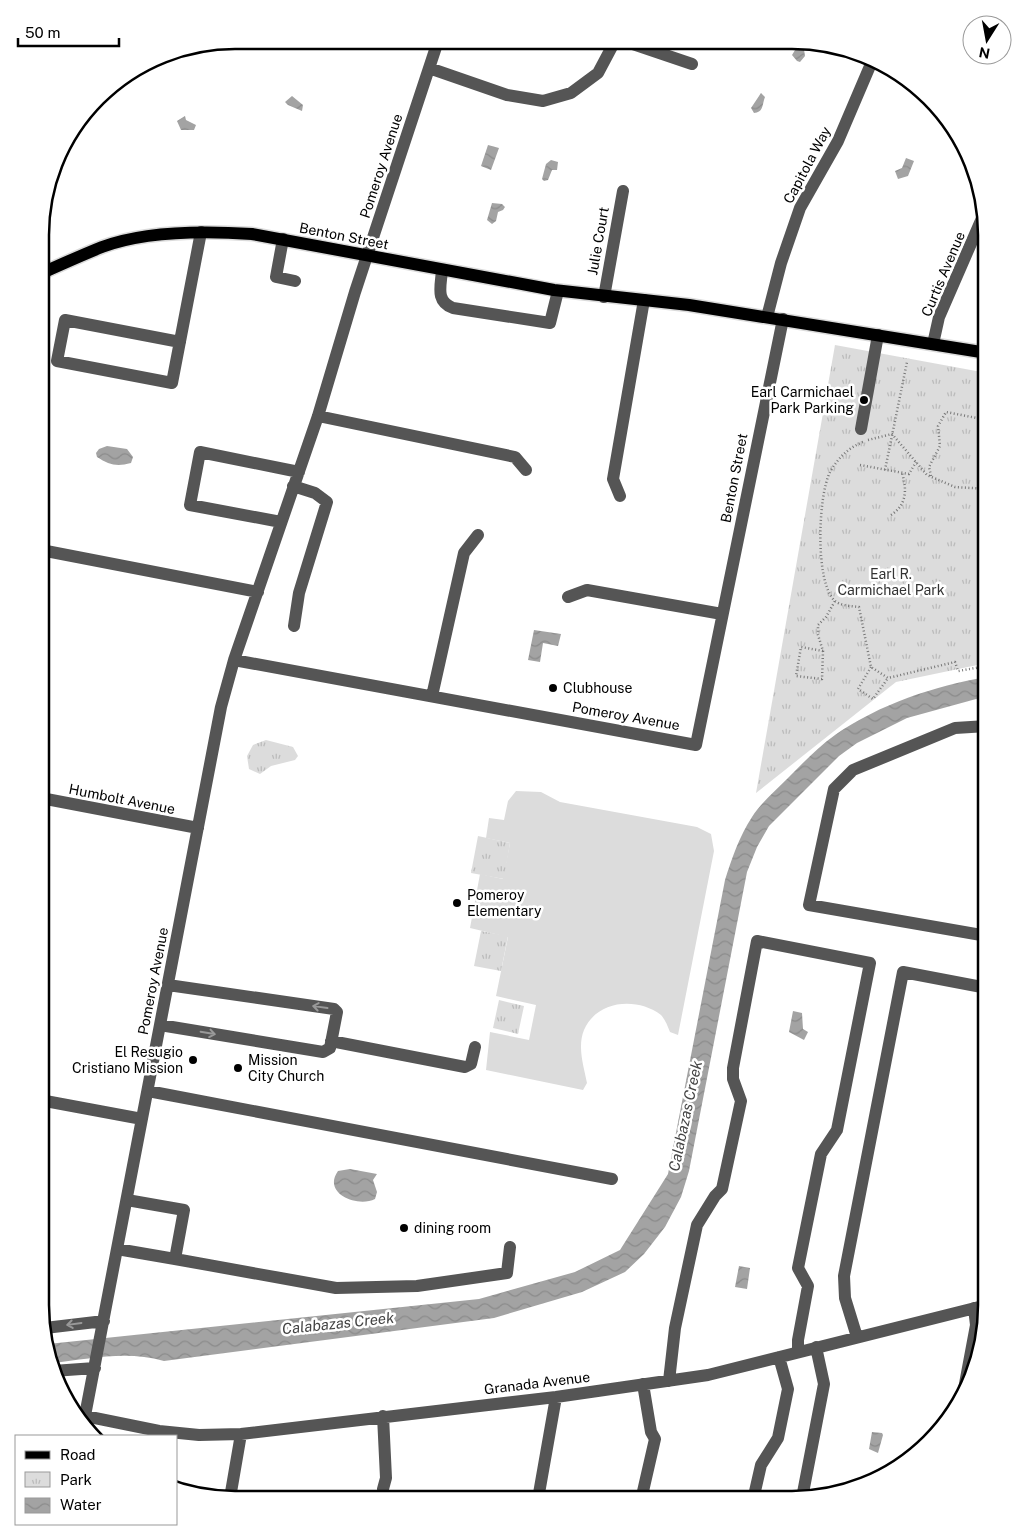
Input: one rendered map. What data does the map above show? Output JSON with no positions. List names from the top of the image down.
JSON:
{
  "streets": {
    "main road": ["Benton Street"],
    "street": [
      "Capitola Way",
      "Pomeroy Avenue",
      "Julie Court",
      "Curtis Avenue",
      "Humbolt Avenue",
      "Granada Avenue"
    ]
  },
  "crossings": [
    ["Capitola Way", "Benton Street"],
    ["Pomeroy Avenue", "Benton Street"],
    ["Pomeroy Avenue", "Humbolt Avenue"],
    ["Benton Street", "Julie Court"],
    ["Benton Street", "Curtis Avenue"]
  ],
  "water": ["Calabazas Creek"],
  "parks": ["Earl R. Carmichael Park"],
  "places": [
    "Earl Carmichael Park Parking",
    "Clubhouse",
    "Pomeroy Elementary",
    "El Resugio Cristiano Mission",
    "Mission City Church",
    "dining room"
  ],
  "legend": ["Road", "Park", "Water"],
  "scale_bar": "50 m",
  "north": "bottom"
}
